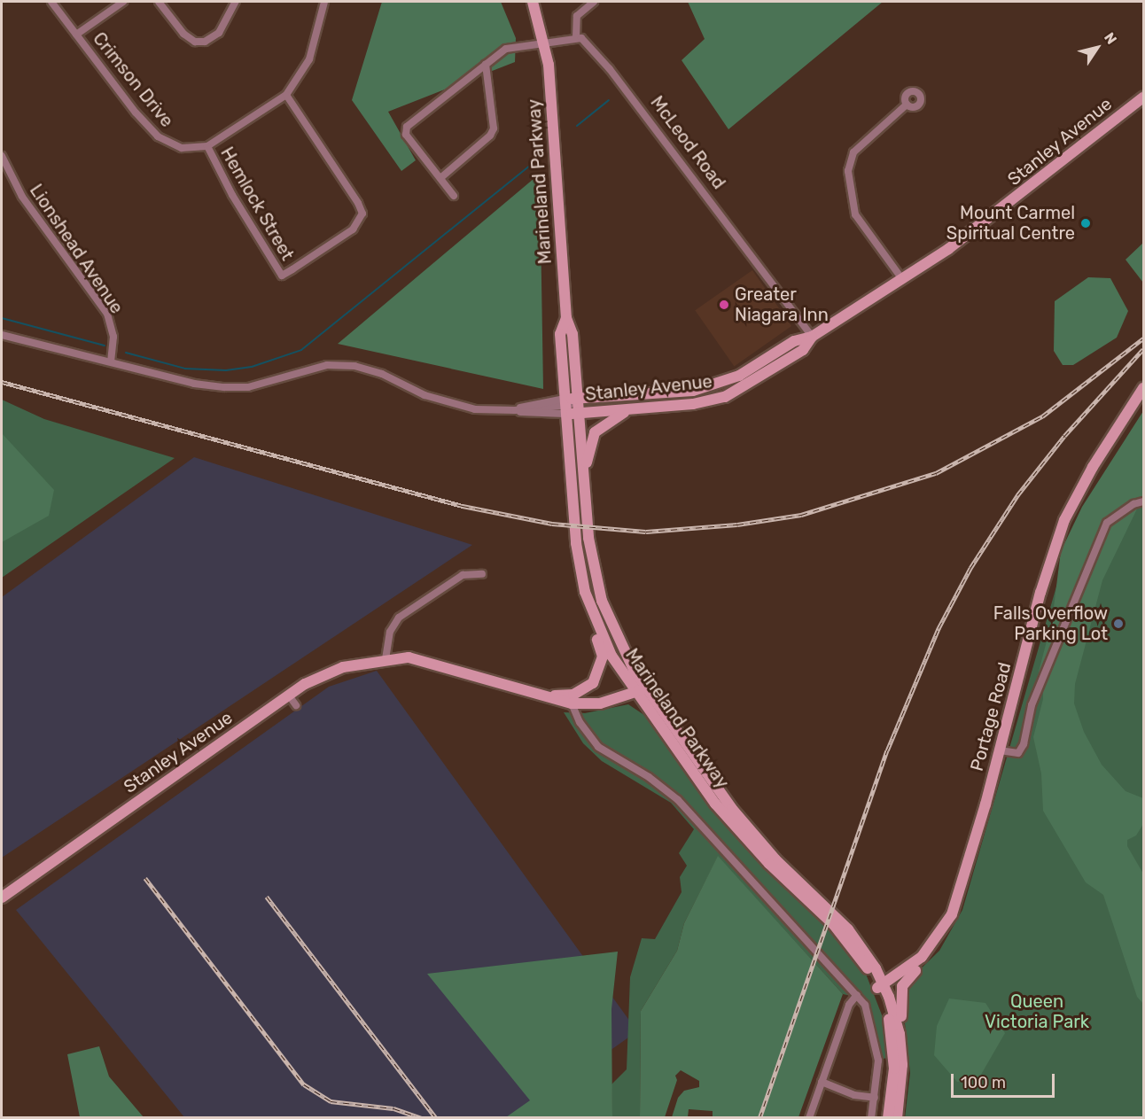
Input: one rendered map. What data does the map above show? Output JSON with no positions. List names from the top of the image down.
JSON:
{
  "streets": {
    "main road": ["Stanley Avenue", "Marineland Parkway", "Portage Road"],
    "street": [
      "Crimson Drive",
      "McLeod Road",
      "Hemlock Street",
      "Lionshead Avenue"
    ]
  },
  "crossings": [
    ["Crimson Drive", "Hemlock Street"],
    ["Stanley Avenue", "McLeod Road"],
    ["Stanley Avenue", "Marineland Parkway"],
    ["Marineland Parkway", "Portage Road"]
  ],
  "parks": ["Queen Victoria Park"],
  "places": ["Mount Carmel Spiritual Centre", "Greater Niagara Inn", "Falls Overflow Parking Lot"],
  "scale_bar": "100 m",
  "north": "top right"
}
